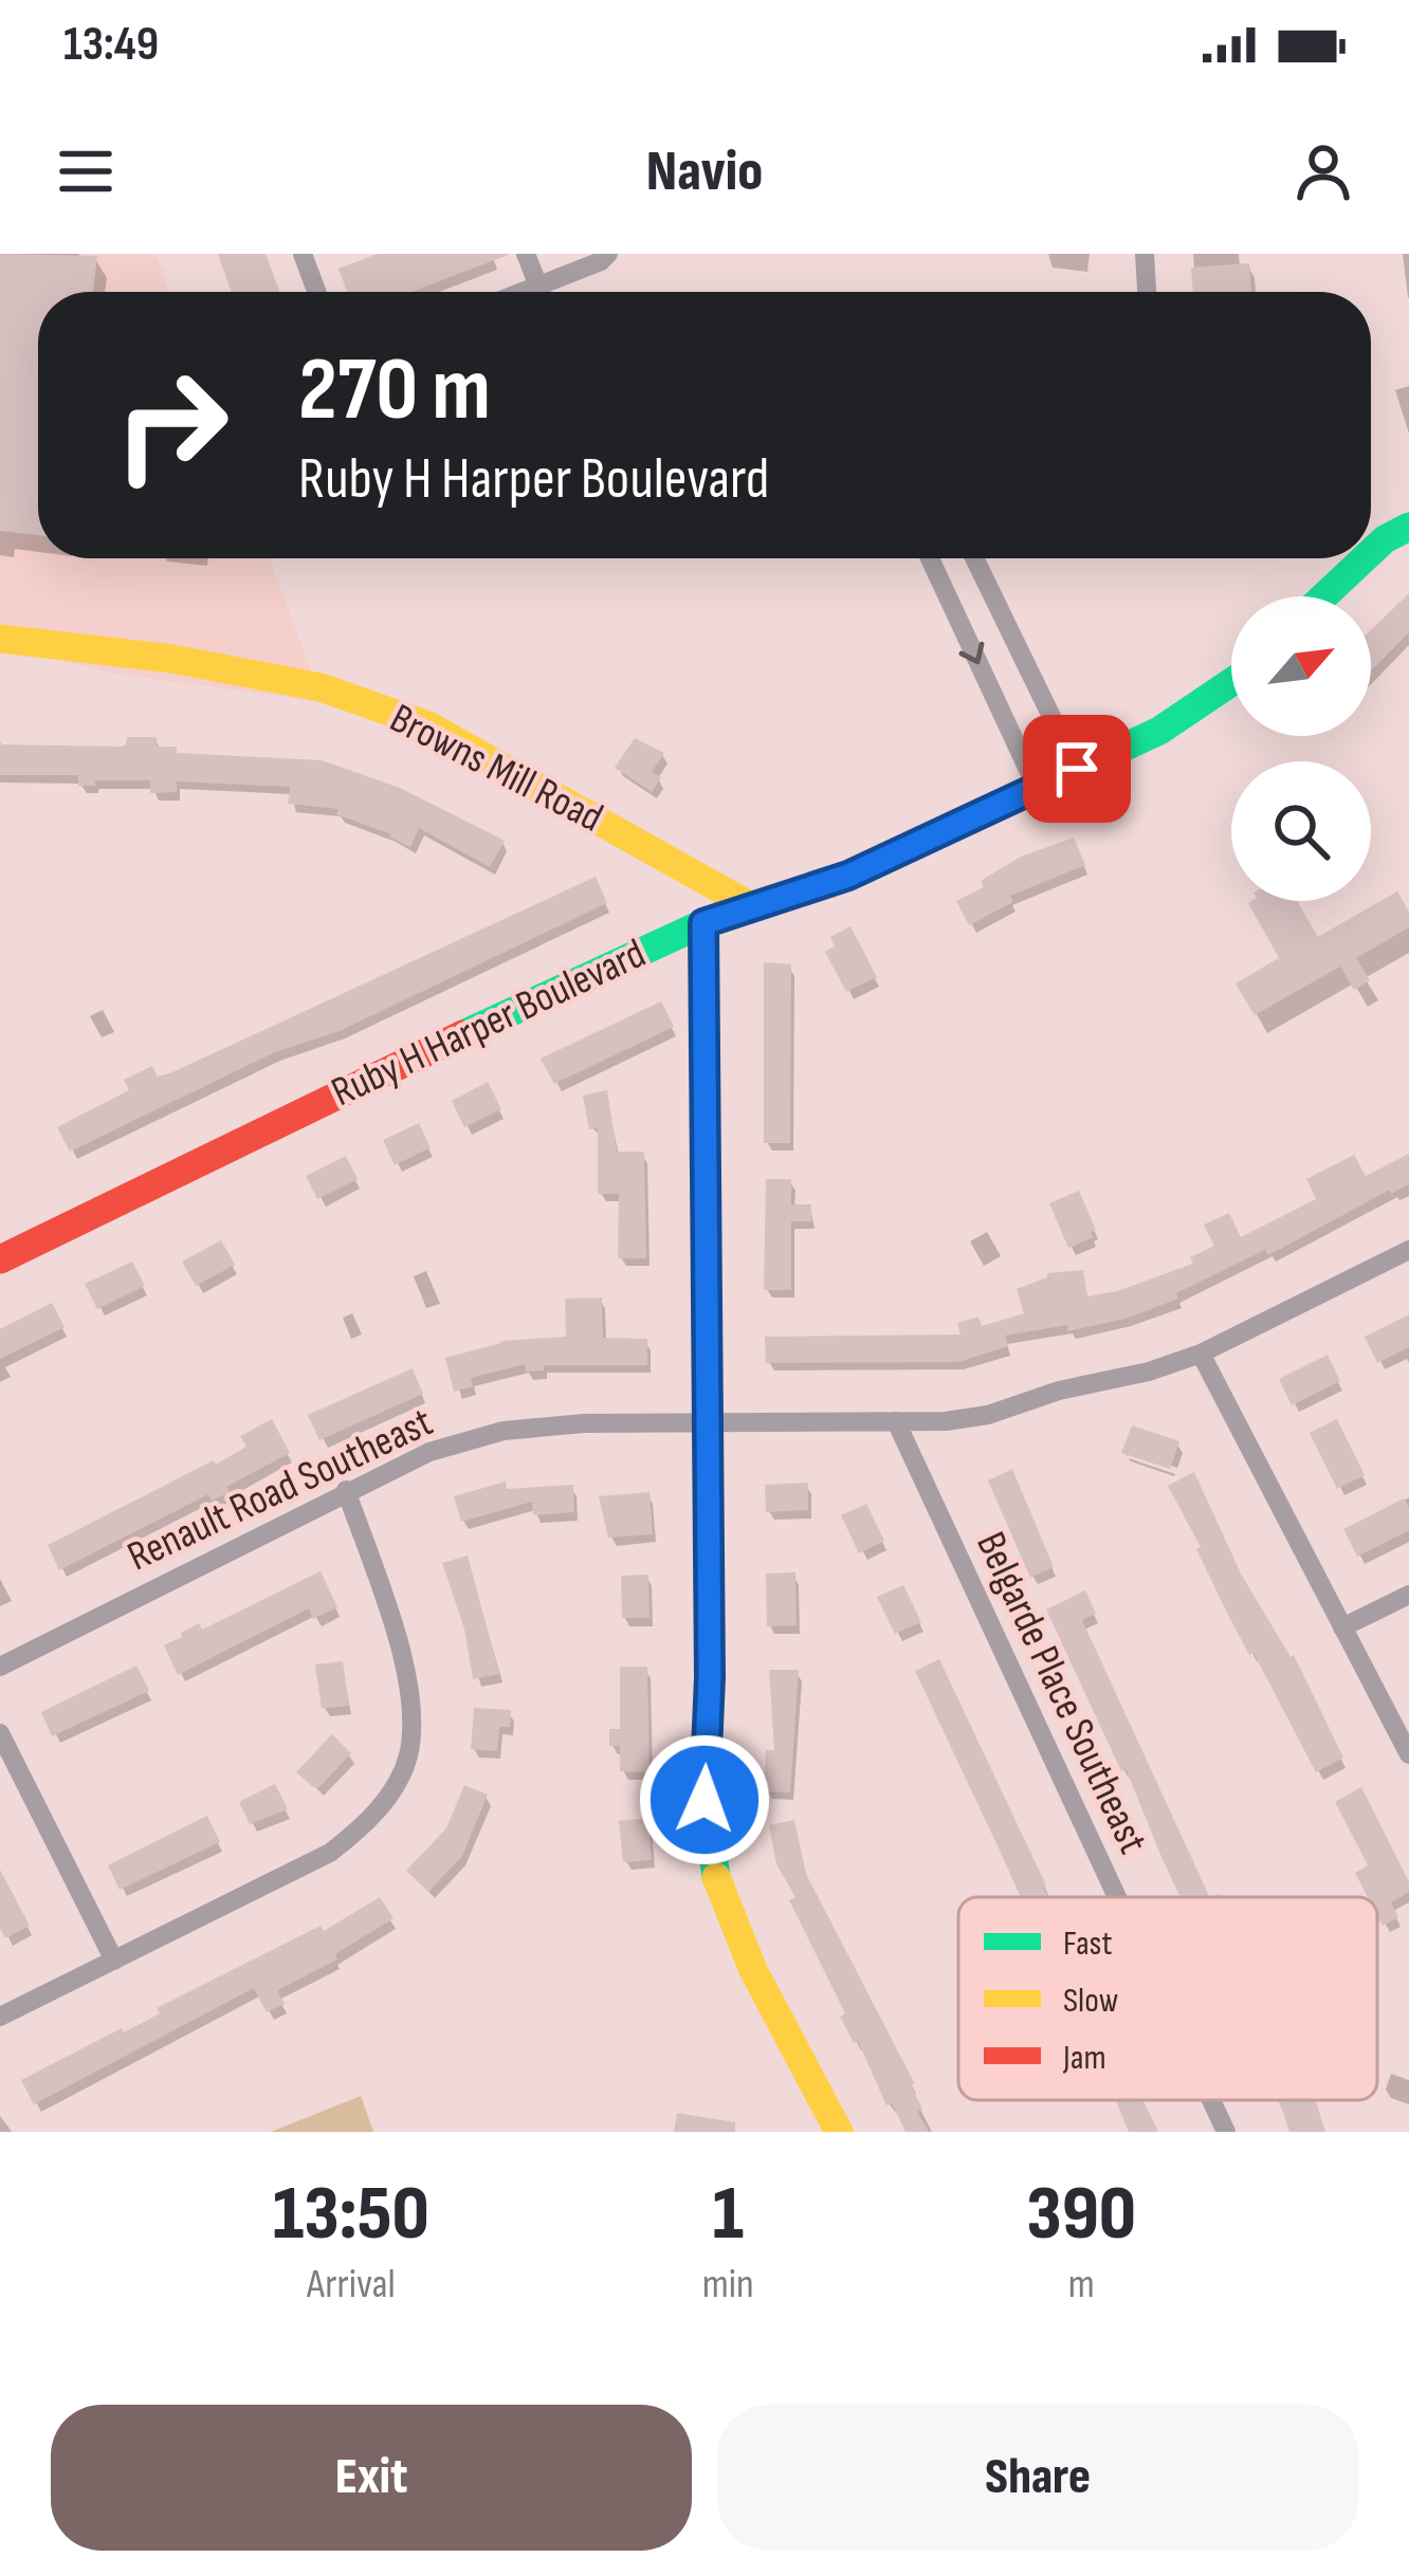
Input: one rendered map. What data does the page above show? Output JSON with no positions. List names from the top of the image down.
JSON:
{
  "streets": {
    "street": [
      "Browns Mill Road",
      "Ruby H Harper Boulevard",
      "Renault Road Southeast",
      "Belgarde Place Southeast"
    ]
  },
  "crossings": [
    ["Browns Mill Road", "Ruby H Harper Boulevard"],
    ["Renault Road Southeast", "Belgarde Place Southeast"]
  ],
  "legend": ["Fast", "Slow", "Jam"],
  "north": "top right",
  "page": {
    "status": "13:49",
    "header": "Navio",
    "turn": ["270 m", "Ruby H Harper Boulevard"],
    "eta": [
      "13:50",
      "Arrival",
      "1",
      "min",
      "390",
      "m"
    ],
    "buttons": ["Exit", "Share"]
  }
}
